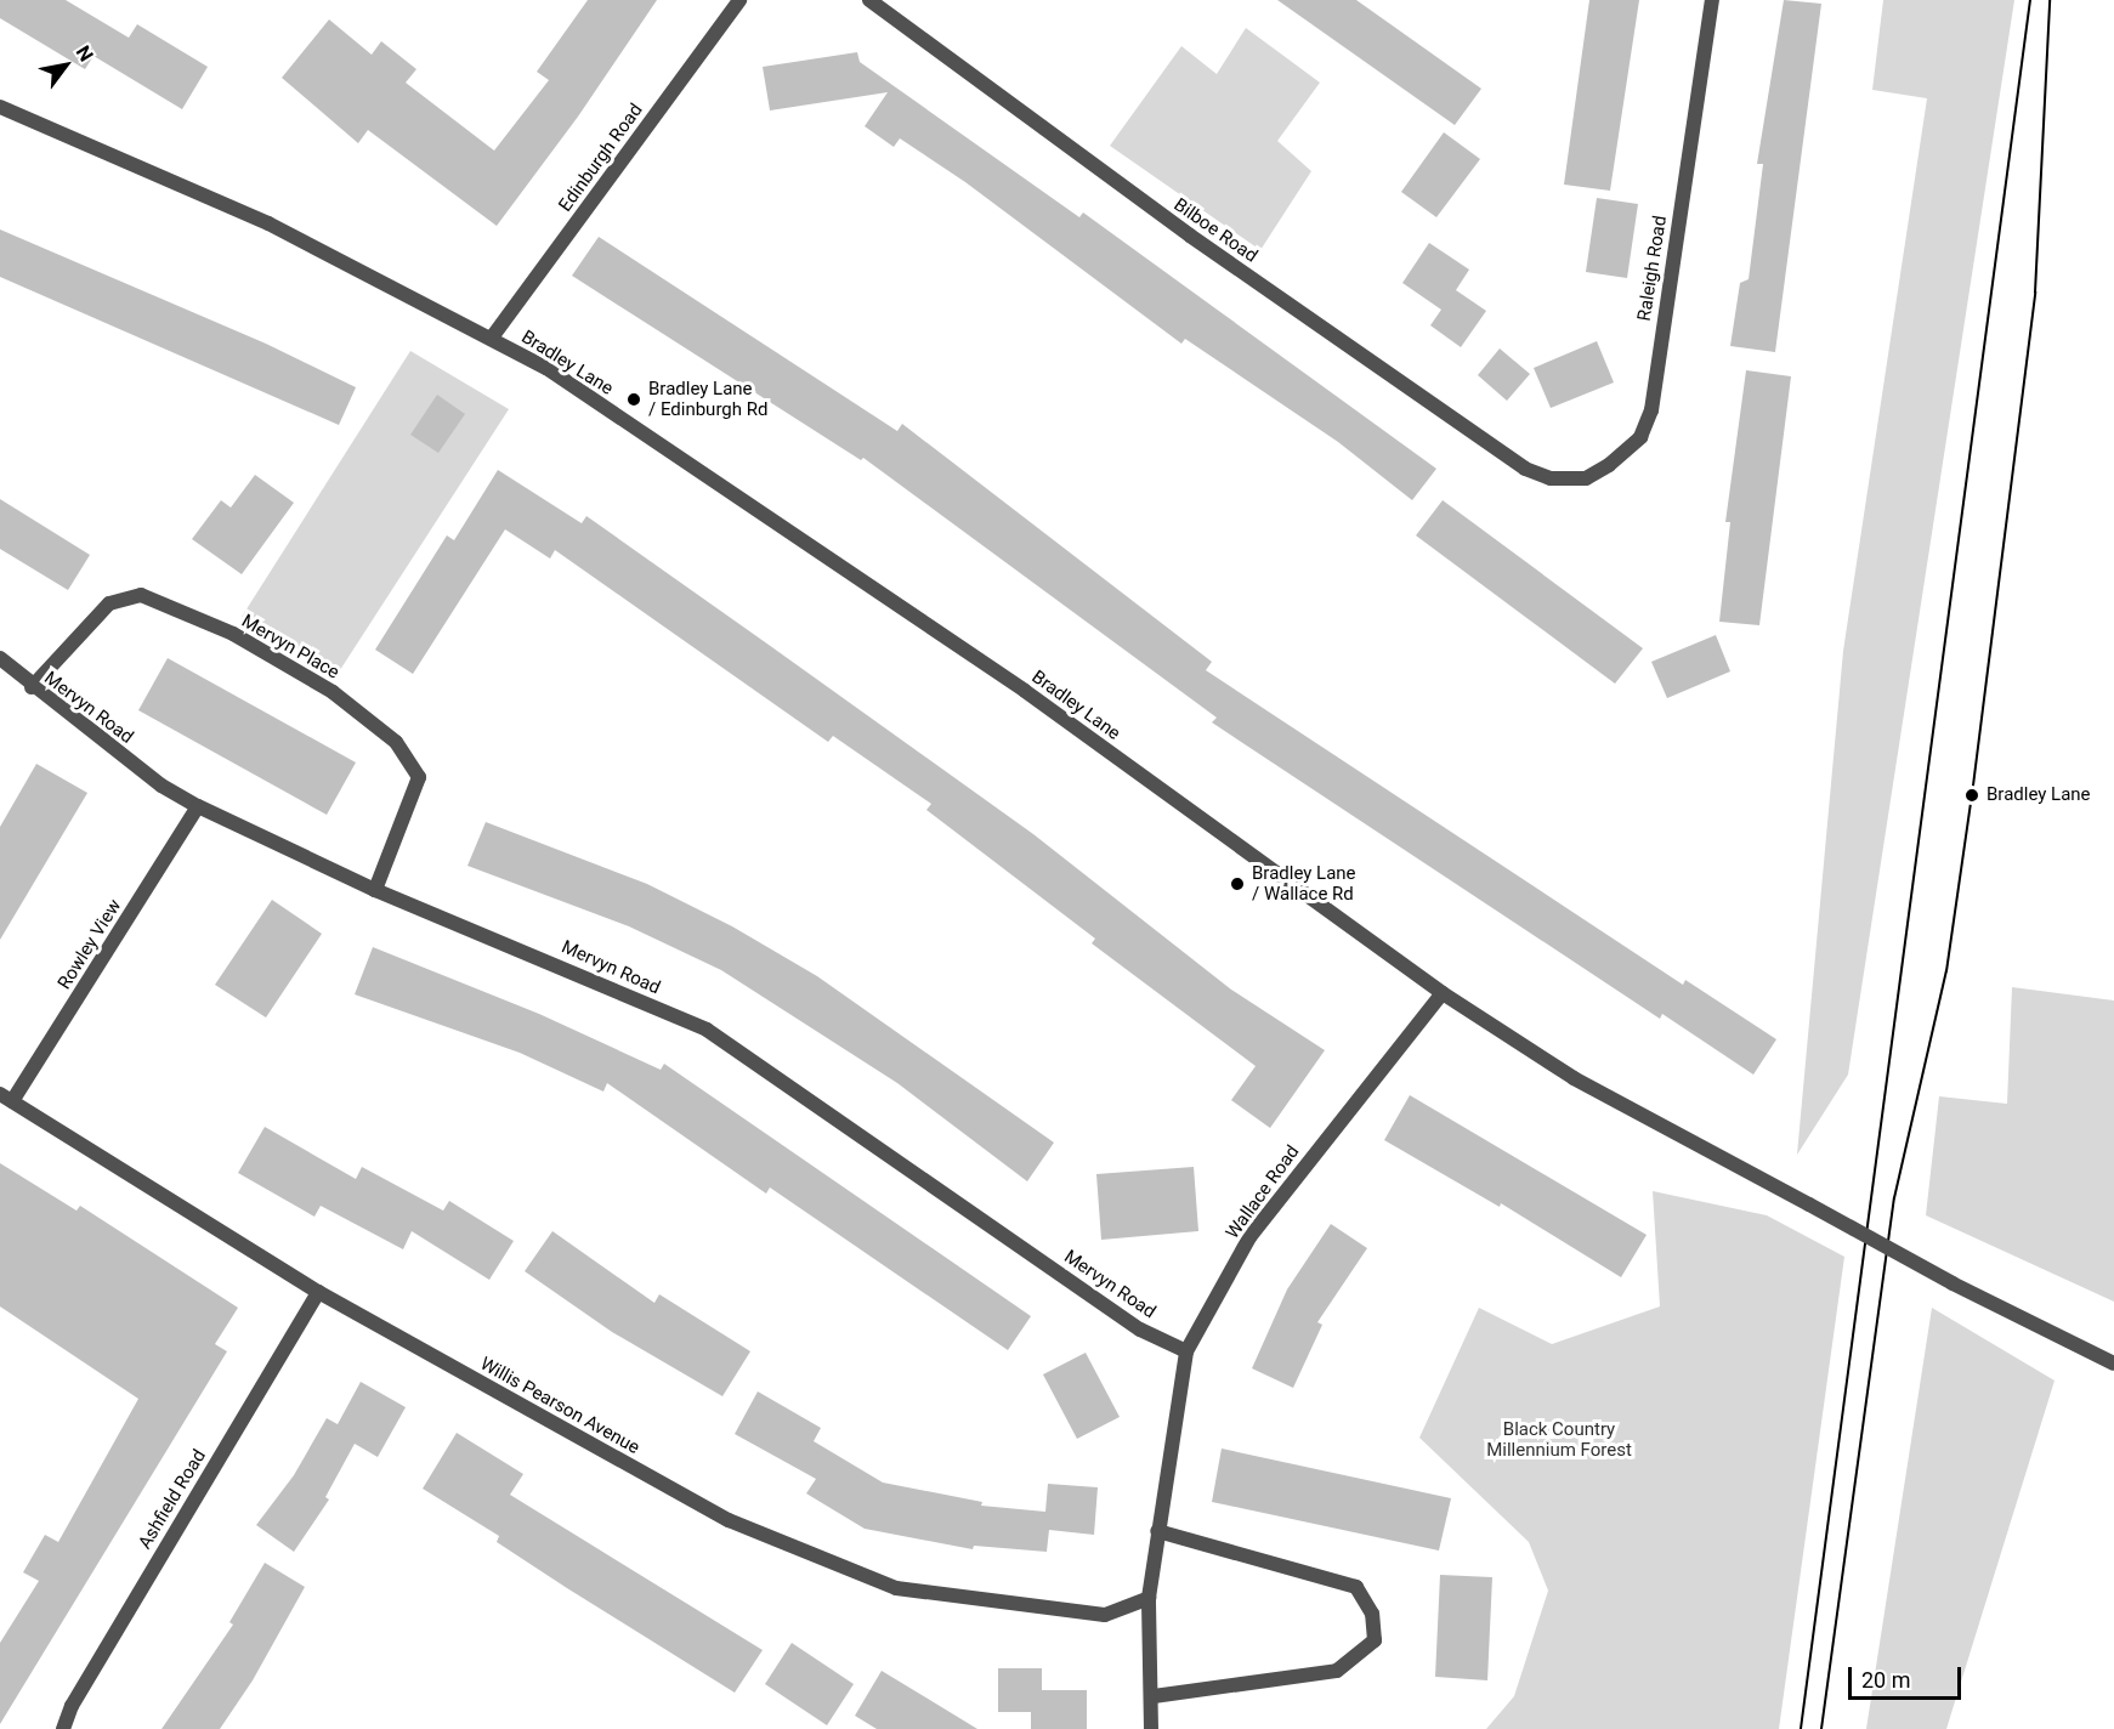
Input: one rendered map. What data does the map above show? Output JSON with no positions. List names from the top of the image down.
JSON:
{
  "streets": {
    "street": [
      "Edinburgh Road",
      "Bilboe Road",
      "Raleigh Road",
      "Bradley Lane",
      "Mervyn Place",
      "Mervyn Road",
      "Rowley View",
      "Wallace Road",
      "Willis Pearson Avenue",
      "Ashfield Road"
    ]
  },
  "crossings": [
    ["Edinburgh Road", "Bradley Lane"],
    ["Bilboe Road", "Raleigh Road"],
    ["Bradley Lane", "Wallace Road"],
    ["Mervyn Place", "Mervyn Road"],
    ["Mervyn Road", "Rowley View"],
    ["Mervyn Road", "Wallace Road"],
    ["Rowley View", "Willis Pearson Avenue"],
    ["Wallace Road", "Willis Pearson Avenue"],
    ["Willis Pearson Avenue", "Ashfield Road"]
  ],
  "parks": ["Black Country Millennium Forest"],
  "places": ["Bradley Lane / Edinburgh Rd", "Bradley Lane", "Bradley Lane / Wallace Rd"],
  "scale_bar": "20 m",
  "north": "top right"
}
